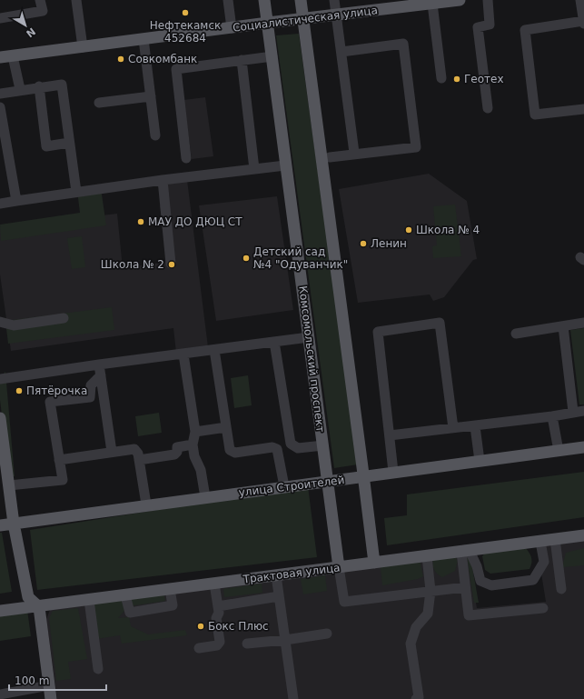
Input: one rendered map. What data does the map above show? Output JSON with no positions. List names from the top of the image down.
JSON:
{
  "streets": {
    "main road": [
      "Социалистическая улица",
      "Комсомольский проспект",
      "улица Строителей",
      "Трактовая улица"
    ]
  },
  "crossings": [
    ["Социалистическая улица", "Комсомольский проспект"],
    ["Комсомольский проспект", "улица Строителей"],
    ["Комсомольский проспект", "Трактовая улица"]
  ],
  "places": [
    "Нефтекамск 452684",
    "Совкомбанк",
    "Геотех",
    "МАУ ДО ДЮЦ СТ",
    "Школа № 4",
    "Ленин",
    "Детский сад №4 \"Одуванчик\"",
    "Школа № 2",
    "Пятёрочка",
    "Бокс Плюс"
  ],
  "scale_bar": "100 m",
  "north": "bottom right"
}
